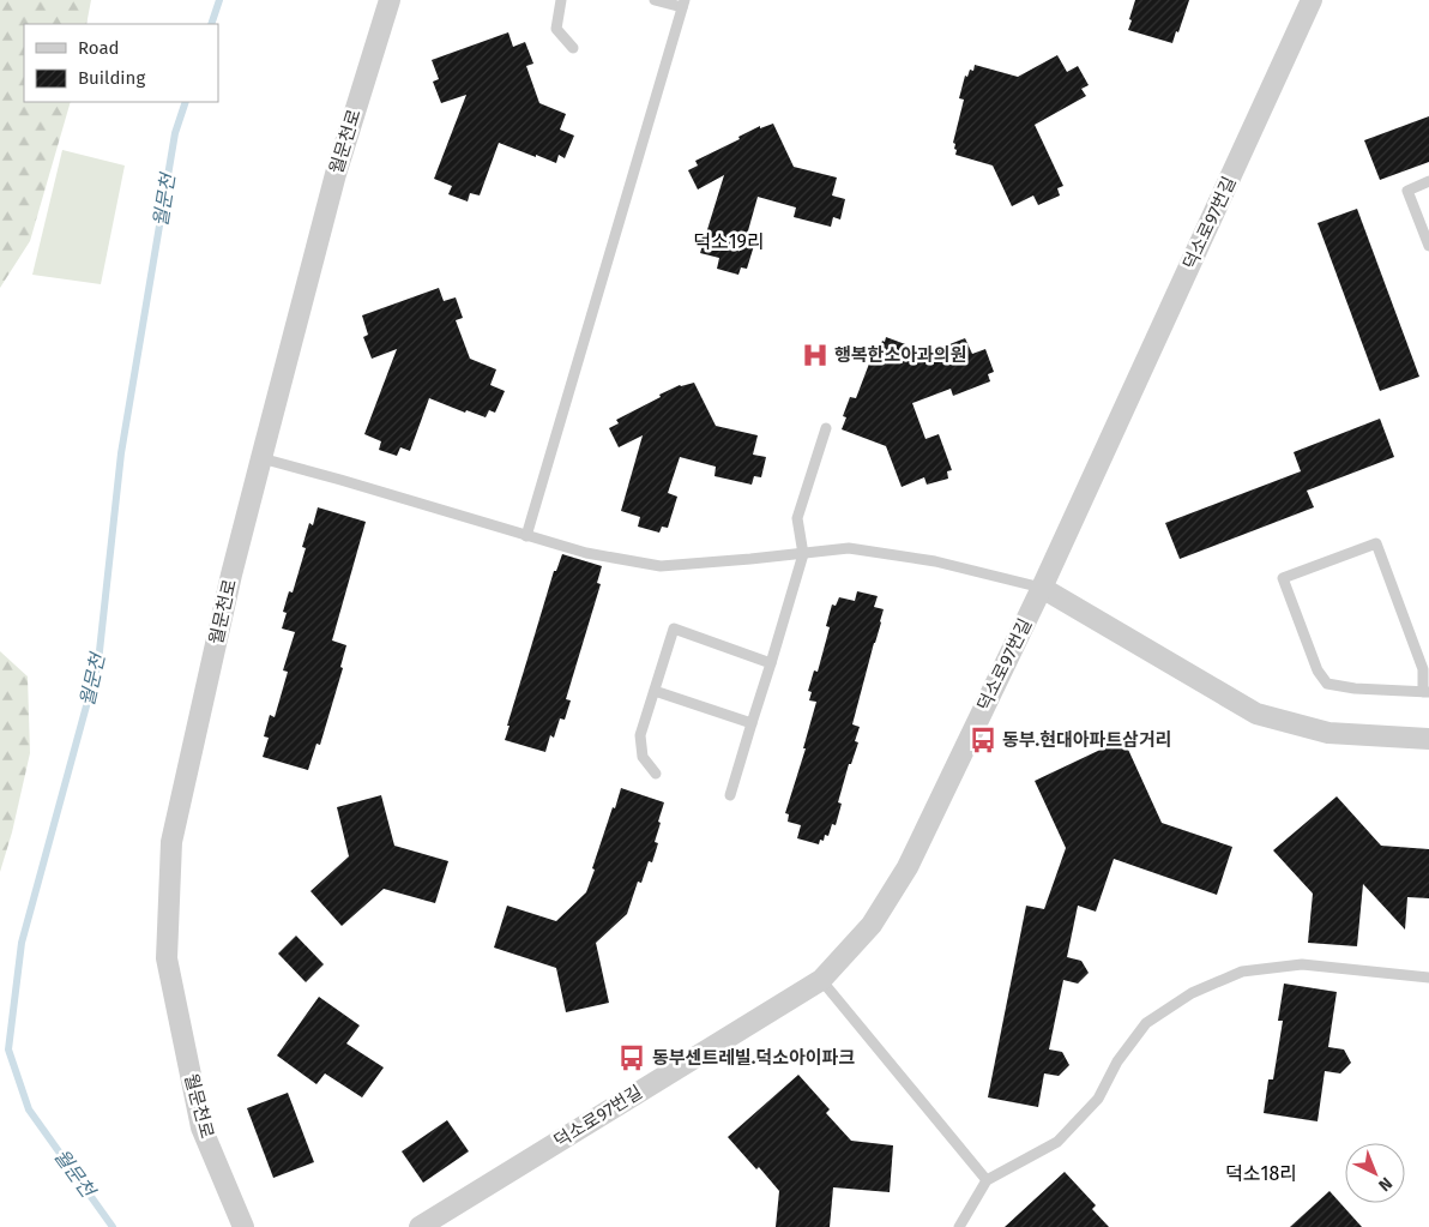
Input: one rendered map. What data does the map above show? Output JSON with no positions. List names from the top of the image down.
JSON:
{
  "streets": {
    "street": ["월문천로", "덕소로97번길"]
  },
  "districts": ["덕소19리", "덕소18리"],
  "water": ["월문천"],
  "places": {
    "hospital": ["행복한소아과의원"],
    "bus stop": ["동부.현대아파트삼거리", "동부센트레빌.덕소아이파크"]
  },
  "legend": ["Road", "Building"],
  "north": "bottom right"
}
